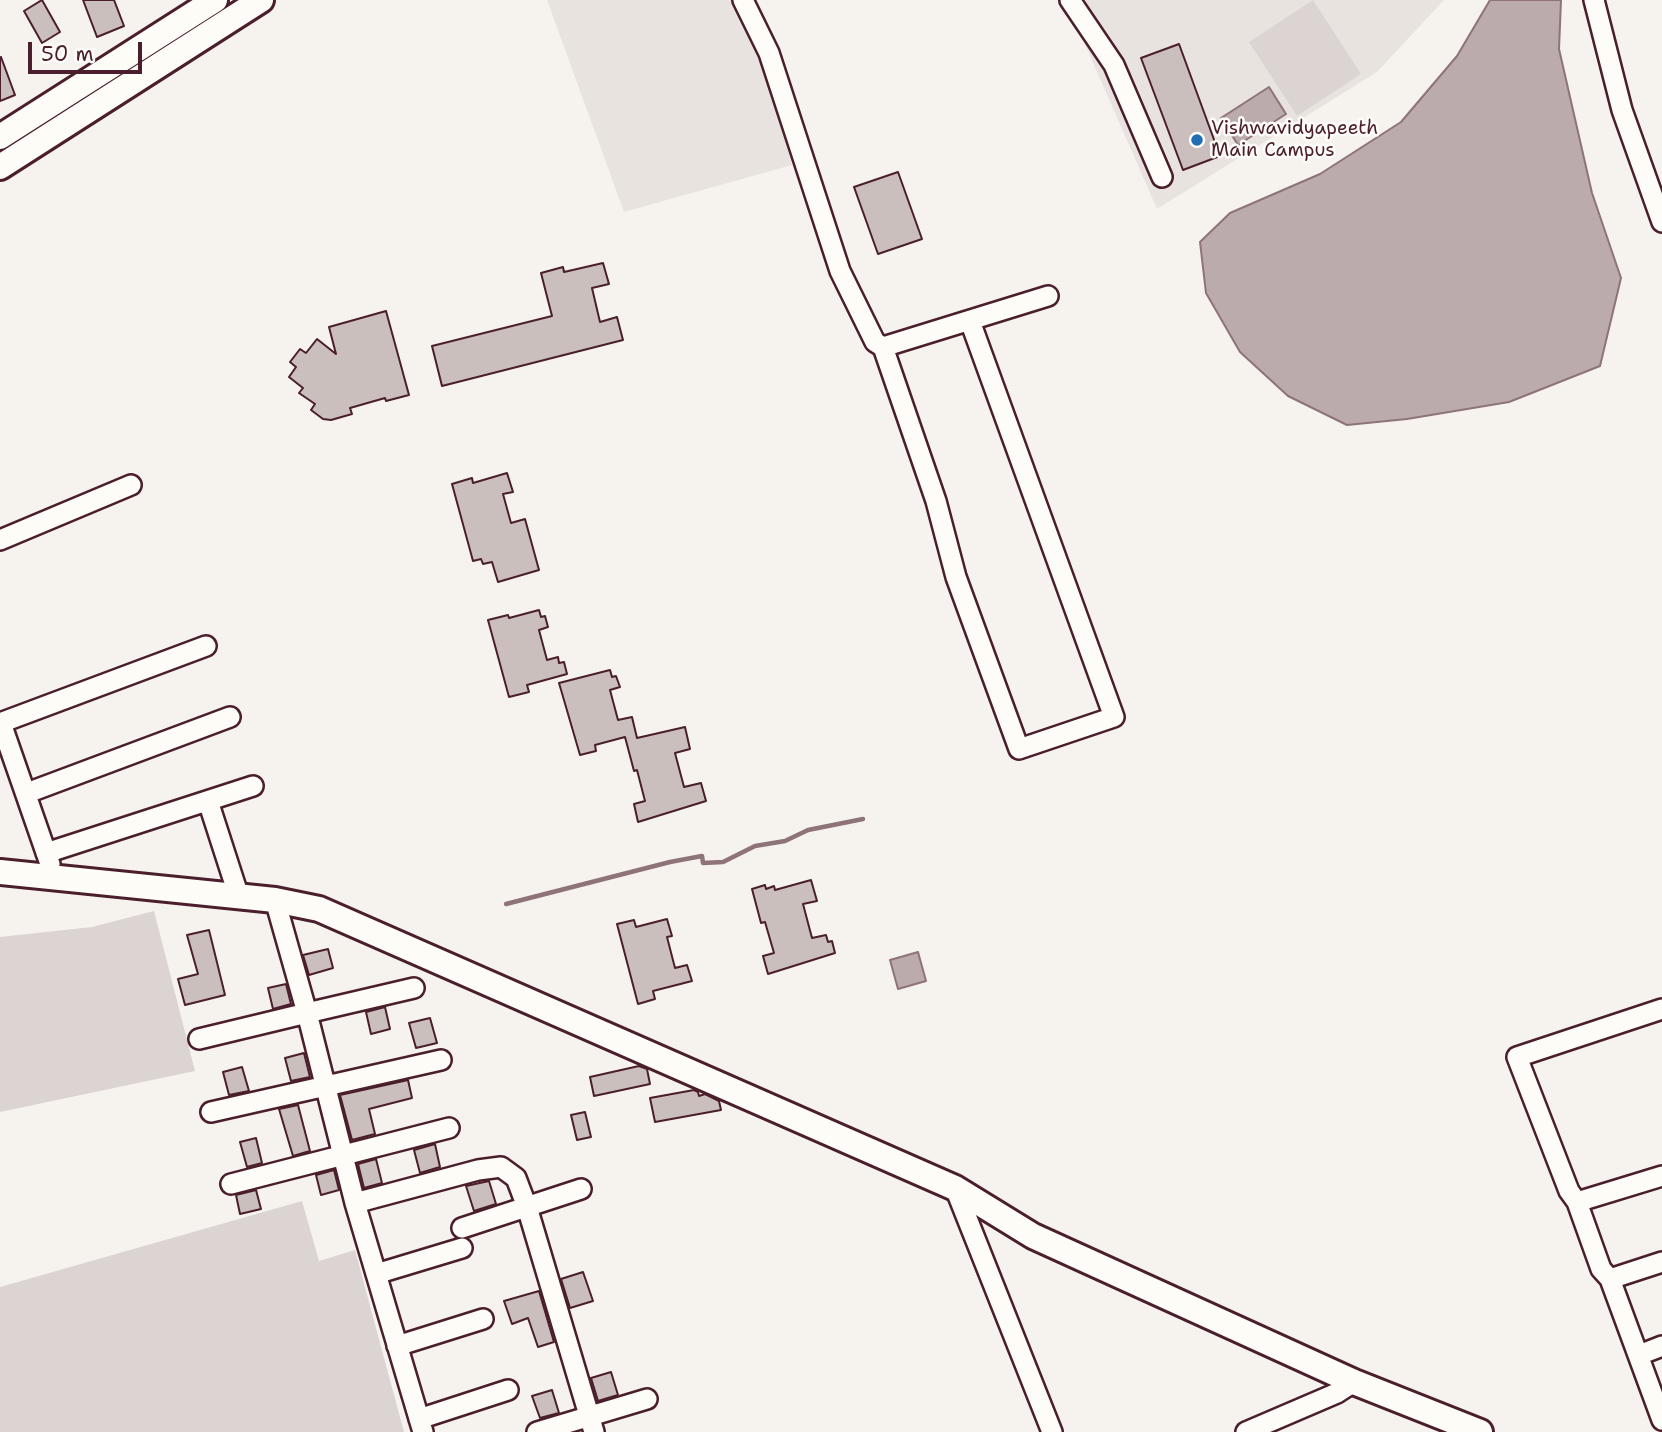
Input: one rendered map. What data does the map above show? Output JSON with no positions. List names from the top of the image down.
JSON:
{
  "places": ["Vishwavidyapeeth Main Campus"],
  "scale_bar": "50 m"
}
